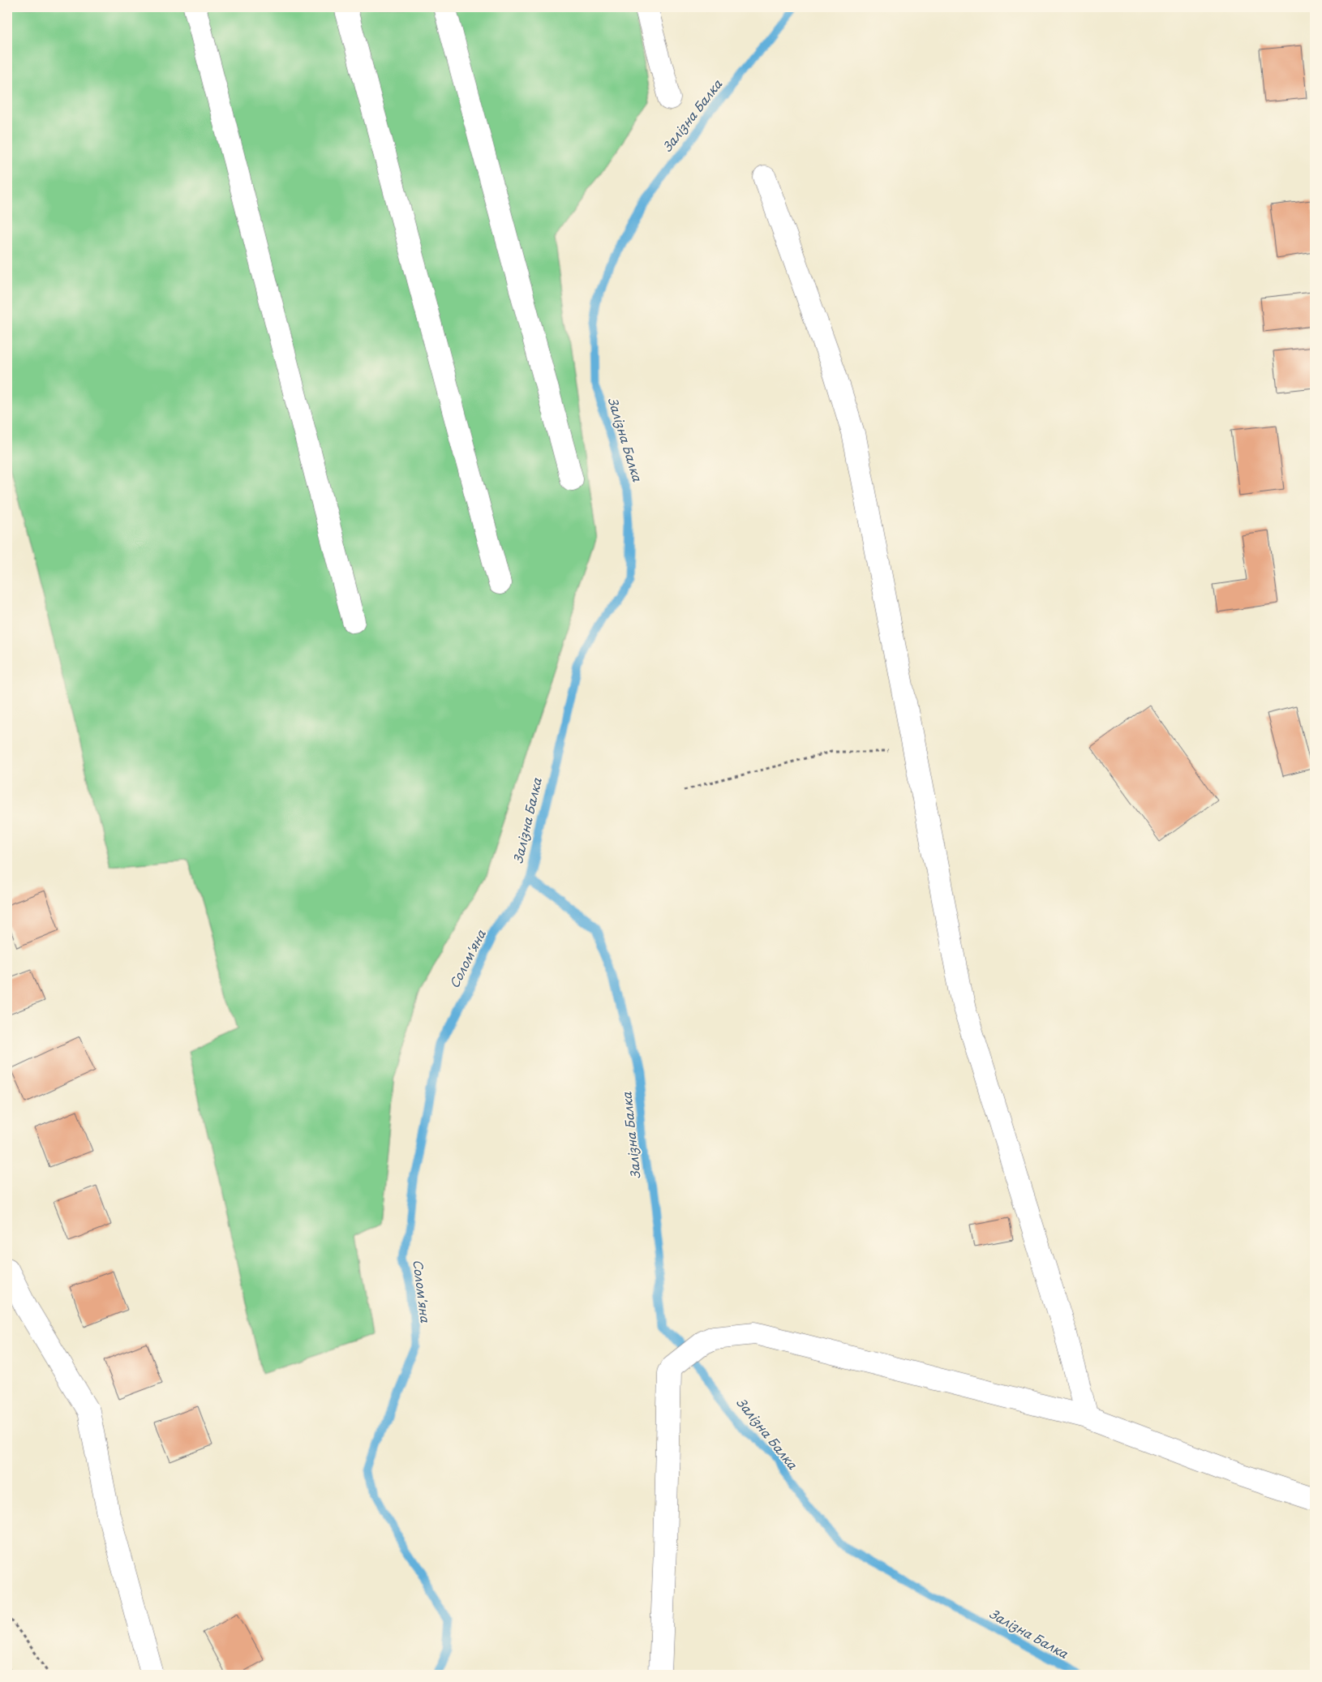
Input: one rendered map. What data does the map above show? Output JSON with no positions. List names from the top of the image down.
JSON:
{
  "water": ["Залізна Балка", "Солом'яна"]
}
